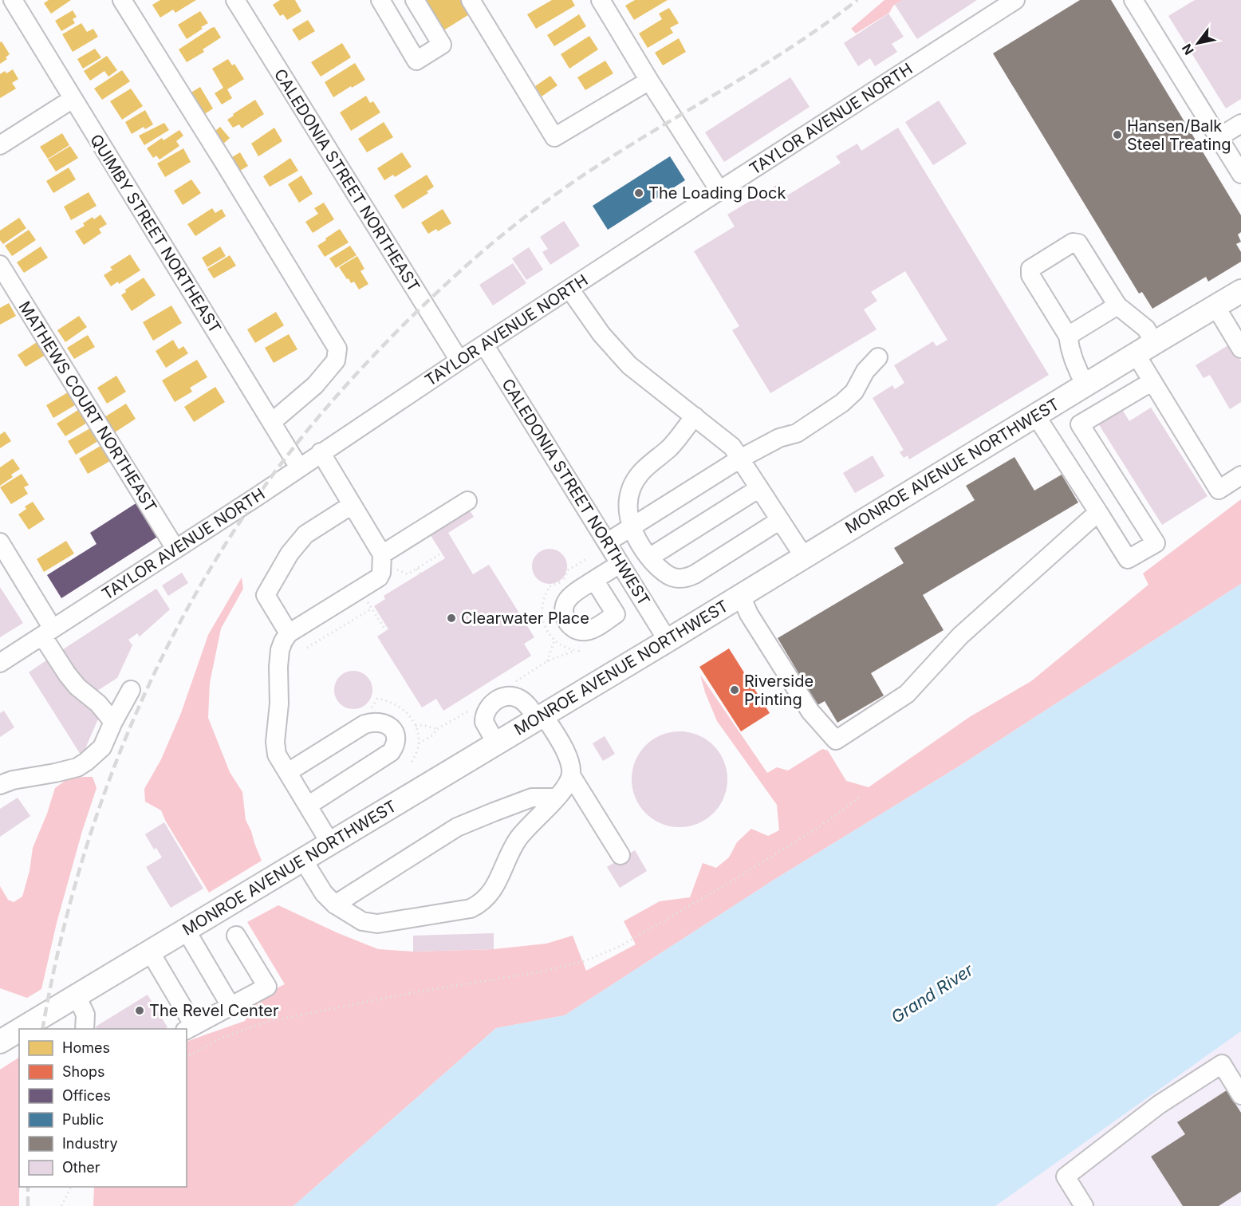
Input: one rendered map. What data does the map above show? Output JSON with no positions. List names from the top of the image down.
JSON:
{
  "streets": {
    "main road": ["MONROE AVENUE NORTHWEST"],
    "street": [
      "TAYLOR AVENUE NORTH",
      "CALEDONIA STREET NORTHEAST",
      "QUIMBY STREET NORTHEAST",
      "MATHEWS COURT NORTHEAST",
      "CALEDONIA STREET NORTHWEST"
    ]
  },
  "crossings": [
    ["TAYLOR AVENUE NORTH", "CALEDONIA STREET NORTHEAST"],
    ["TAYLOR AVENUE NORTH", "QUIMBY STREET NORTHEAST"],
    ["TAYLOR AVENUE NORTH", "MATHEWS COURT NORTHEAST"],
    ["TAYLOR AVENUE NORTH", "CALEDONIA STREET NORTHWEST"],
    ["MONROE AVENUE NORTHWEST", "CALEDONIA STREET NORTHWEST"]
  ],
  "water": ["Grand River"],
  "places": [
    "Hansen/Balk Steel Treating",
    "The Loading Dock",
    "Clearwater Place",
    "Riverside Printing",
    "The Revel Center"
  ],
  "legend": [
    "Homes",
    "Shops",
    "Offices",
    "Public",
    "Industry",
    "Other"
  ],
  "north": "bottom left"
}
